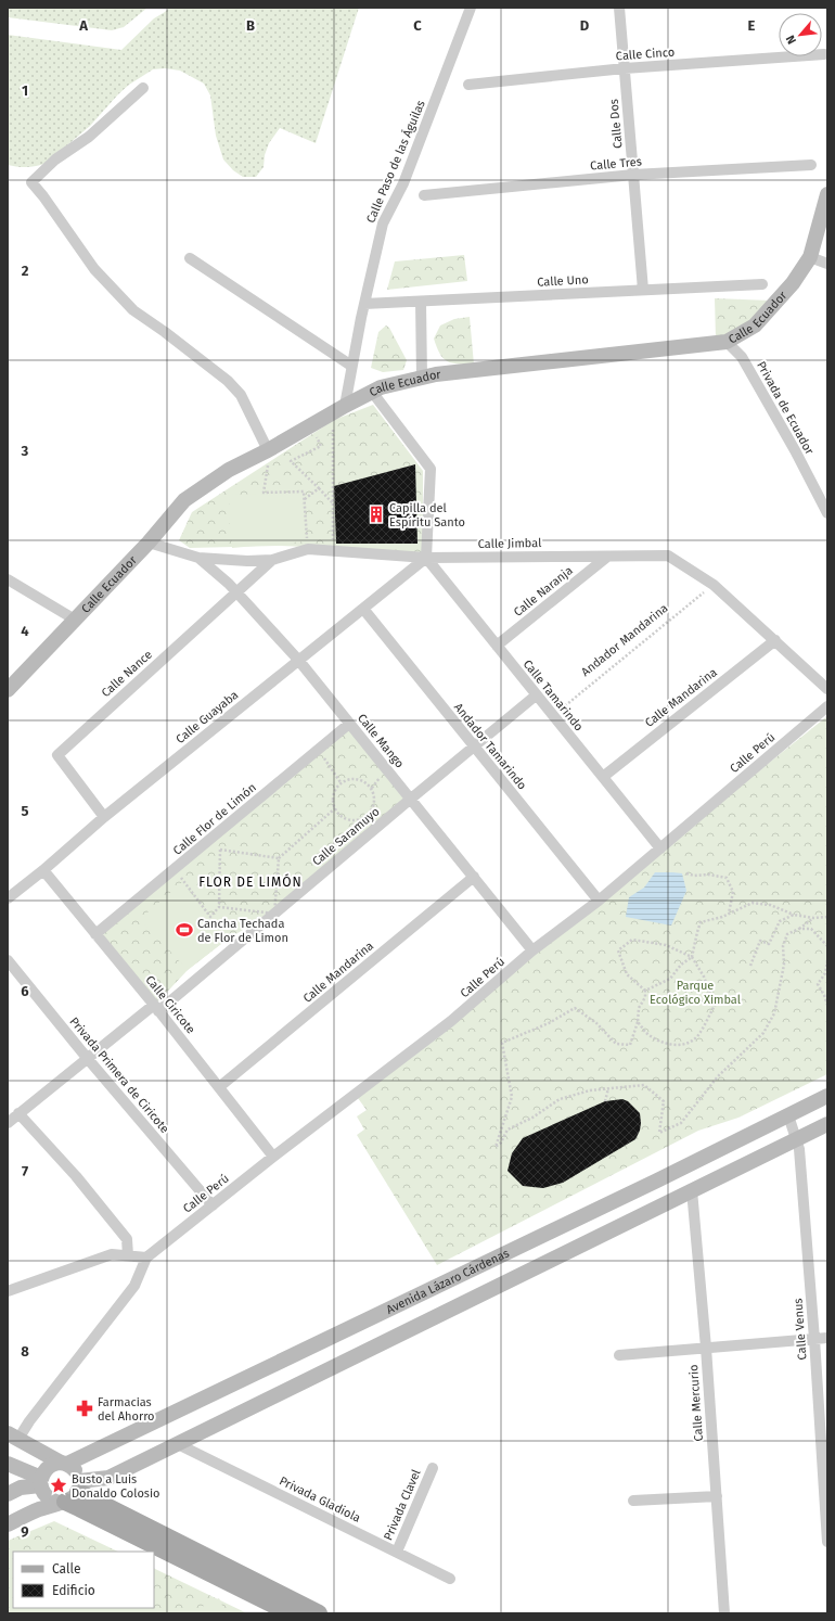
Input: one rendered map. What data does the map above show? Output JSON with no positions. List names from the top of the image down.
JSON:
{
  "streets": {
    "main road": ["Calle Ecuador", "Avenida Lázaro Cárdenas"],
    "street": [
      "Calle Cinco",
      "Calle Dos",
      "Calle Paso de las Águilas",
      "Calle Tres",
      "Calle Uno",
      "Privada de Ecuador",
      "Calle Jimbal",
      "Calle Naranja",
      "Calle Nance",
      "Calle Tamarindo",
      "Calle Mandarina",
      "Calle Guayaba",
      "Calle Mango",
      "Andador Tamarindo",
      "Calle Perú",
      "Calle Flor de Limón",
      "Calle Saramuyo",
      "Calle Ciricote",
      "Privada Primera de Ciricote",
      "Calle Venus",
      "Calle Mercurio",
      "Privada Gladiola",
      "Privada Clavel"
    ],
    "path": ["Andador Mandarina"]
  },
  "crossings": [
    ["Calle Cinco", "Calle Dos"],
    ["Calle Dos", "Calle Tres"],
    ["Calle Dos", "Calle Uno"],
    ["Calle Paso de las Águilas", "Calle Uno"],
    ["Calle Paso de las Águilas", "Calle Ecuador"],
    ["Calle Ecuador", "Privada de Ecuador"],
    ["Calle Ecuador", "Calle Jimbal"],
    ["Calle Jimbal", "Calle Naranja"],
    ["Calle Jimbal", "Andador Mandarina"],
    ["Calle Jimbal", "Calle Nance"],
    ["Calle Jimbal", "Calle Tamarindo"],
    ["Calle Jimbal", "Calle Mandarina"],
    ["Calle Jimbal", "Calle Guayaba"],
    ["Calle Jimbal", "Calle Mango"],
    ["Calle Naranja", "Calle Tamarindo"],
    ["Andador Mandarina", "Calle Tamarindo"],
    ["Calle Nance", "Calle Guayaba"],
    ["Calle Nance", "Calle Mango"],
    ["Calle Tamarindo", "Calle Mandarina"],
    ["Calle Tamarindo", "Calle Guayaba"],
    ["Calle Tamarindo", "Calle Perú"],
    ["Calle Mandarina", "Calle Mango"],
    ["Calle Mandarina", "Calle Ciricote"],
    ["Calle Guayaba", "Calle Mango"],
    ["Calle Guayaba", "Andador Tamarindo"],
    ["Calle Guayaba", "Calle Ciricote"],
    ["Calle Mango", "Calle Perú"],
    ["Calle Mango", "Calle Flor de Limón"],
    ["Calle Mango", "Calle Saramuyo"],
    ["Andador Tamarindo", "Calle Perú"],
    ["Calle Perú", "Calle Ciricote"],
    ["Calle Perú", "Privada Primera de Ciricote"],
    ["Calle Flor de Limón", "Calle Ciricote"],
    ["Calle Saramuyo", "Calle Ciricote"],
    ["Calle Saramuyo", "Privada Primera de Ciricote"],
    ["Avenida Lázaro Cárdenas", "Calle Venus"],
    ["Privada Gladiola", "Privada Clavel"]
  ],
  "districts": ["FLOR DE LIMÓN"],
  "parks": ["Parque Ecológico Ximbal"],
  "places": {
    "building": ["Capilla del Espíritu Santo"],
    "sports": ["Cancha Techada de Flor de Limon"],
    "pharmacy": ["Farmacias del Ahorro"],
    "place": ["Busto a Luis Donaldo Colosio"]
  },
  "legend": ["Calle", "Edificio"],
  "north": "bottom left",
  "grid": {
    "columns": [
      "A",
      "B",
      "C",
      "D",
      "E"
    ],
    "rows": [
      "1",
      "2",
      "3",
      "4",
      "5",
      "6",
      "7",
      "8",
      "9"
    ]
  }
}
